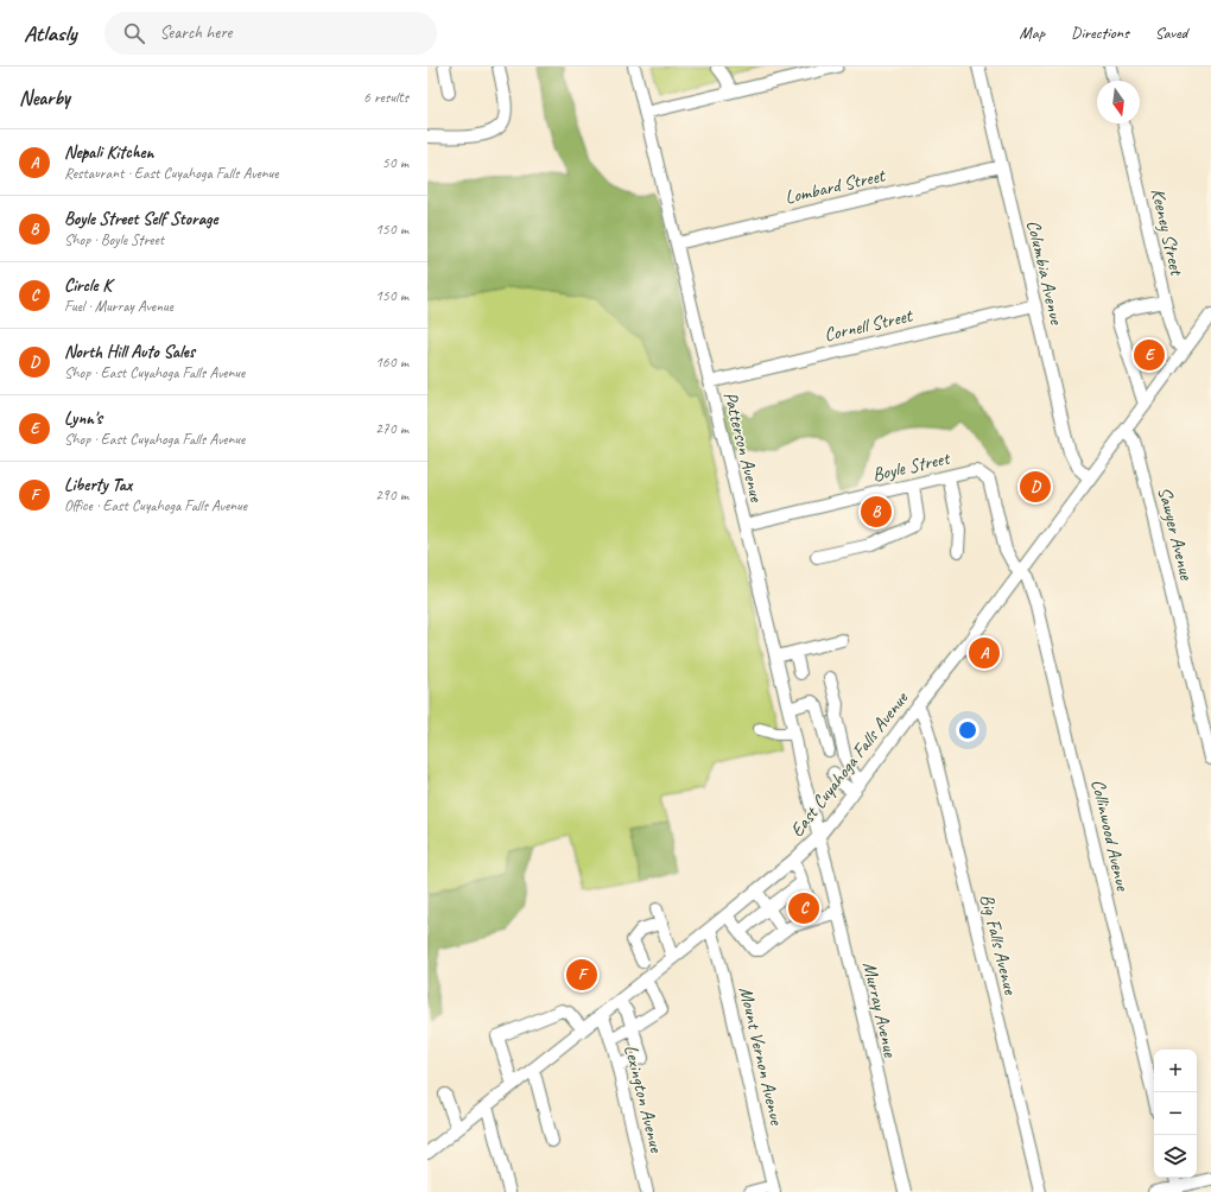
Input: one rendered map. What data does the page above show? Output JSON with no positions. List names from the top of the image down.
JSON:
{
  "streets": {
    "street": [
      "Lombard Street",
      "Keeney Street",
      "Columbia Avenue",
      "Cornell Street",
      "Patterson Avenue",
      "Boyle Street",
      "Sawyer Avenue",
      "East Cuyahoga Falls Avenue",
      "Collinwood Avenue",
      "Big Falls Avenue",
      "Murray Avenue",
      "Mount Vernon Avenue",
      "Lexington Avenue"
    ]
  },
  "crossings": [
    ["Lombard Street", "Columbia Avenue"],
    ["Lombard Street", "Patterson Avenue"],
    ["Keeney Street", "East Cuyahoga Falls Avenue"],
    ["Columbia Avenue", "Cornell Street"],
    ["Columbia Avenue", "East Cuyahoga Falls Avenue"],
    ["Cornell Street", "Patterson Avenue"],
    ["Patterson Avenue", "Boyle Street"],
    ["Patterson Avenue", "East Cuyahoga Falls Avenue"],
    ["Patterson Avenue", "Murray Avenue"],
    ["Boyle Street", "East Cuyahoga Falls Avenue"],
    ["Boyle Street", "Collinwood Avenue"],
    ["Sawyer Avenue", "East Cuyahoga Falls Avenue"],
    ["East Cuyahoga Falls Avenue", "Collinwood Avenue"],
    ["East Cuyahoga Falls Avenue", "Big Falls Avenue"],
    ["East Cuyahoga Falls Avenue", "Murray Avenue"],
    ["East Cuyahoga Falls Avenue", "Mount Vernon Avenue"],
    ["East Cuyahoga Falls Avenue", "Lexington Avenue"]
  ],
  "north": "bottom",
  "page": {
    "header": "Atlasly",
    "search": "Search here",
    "nav": ["Map", "Directions", "Saved"],
    "heading": ["Nearby", "6 results"],
    "list": [
      {
        "mark": "A",
        "name": "Nepali Kitchen",
        "note": "Restaurant · East Cuyahoga Falls Avenue",
        "value": "50 m"
      },
      {
        "mark": "B",
        "name": "Boyle Street Self Storage",
        "note": "Shop · Boyle Street",
        "value": "150 m"
      },
      {
        "mark": "C",
        "name": "Circle K",
        "note": "Fuel · Murray Avenue",
        "value": "150 m"
      },
      {
        "mark": "D",
        "name": "North Hill Auto Sales",
        "note": "Shop · East Cuyahoga Falls Avenue",
        "value": "160 m"
      },
      {
        "mark": "E",
        "name": "Lynn's",
        "note": "Shop · East Cuyahoga Falls Avenue",
        "value": "270 m"
      },
      {
        "mark": "F",
        "name": "Liberty Tax",
        "note": "Office · East Cuyahoga Falls Avenue",
        "value": "290 m"
      }
    ],
    "pins": [
      "E",
      "D",
      "B",
      "A",
      "C",
      "F"
    ],
    "map_buttons": ["+", "−"]
  }
}
